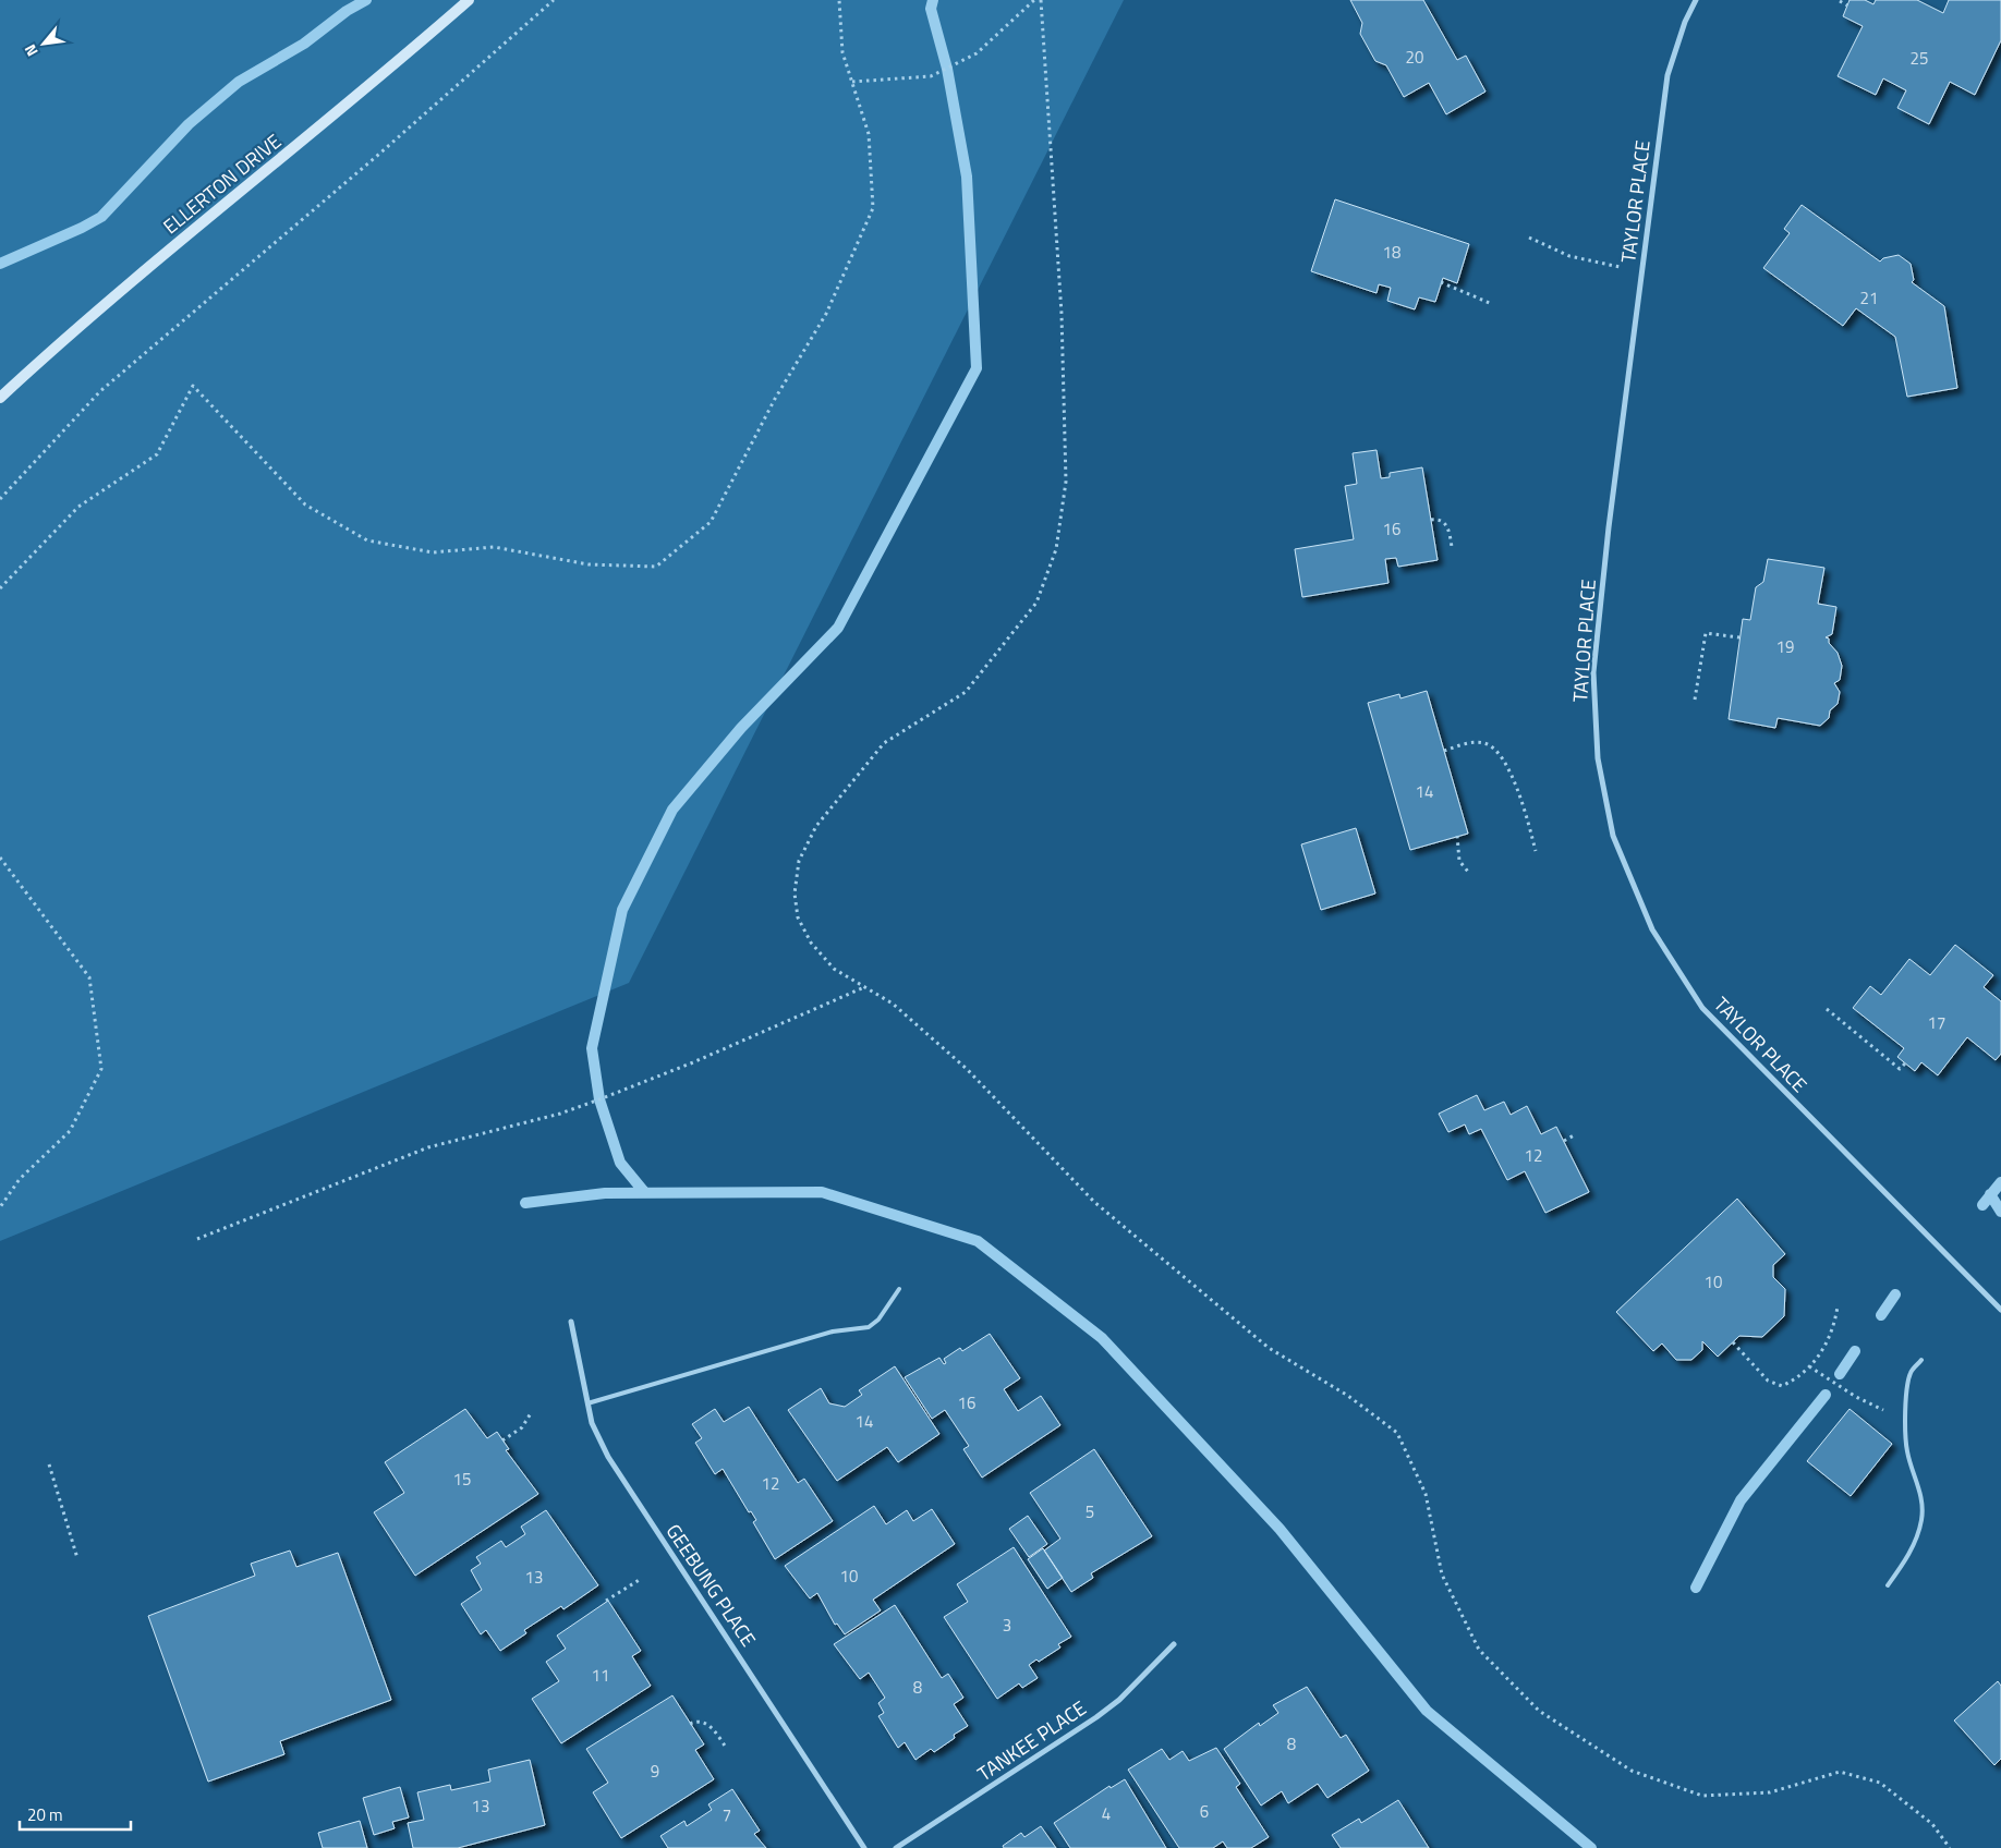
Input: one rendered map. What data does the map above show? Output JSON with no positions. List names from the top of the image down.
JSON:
{
  "streets": {
    "main road": ["ELLERTON DRIVE"],
    "street": ["TAYLOR PLACE", "GEEBUNG PLACE", "TANKEE PLACE"]
  },
  "house_numbers": [
    "20",
    "25",
    "18",
    "21",
    "16",
    "19",
    "14",
    "17",
    "12",
    "10",
    "16",
    "14",
    "15",
    "12",
    "5",
    "10",
    "13",
    "3",
    "11",
    "8",
    "8",
    "9",
    "13",
    "6",
    "4",
    "7"
  ],
  "scale_bar": "20 m",
  "north": "bottom left"
}
